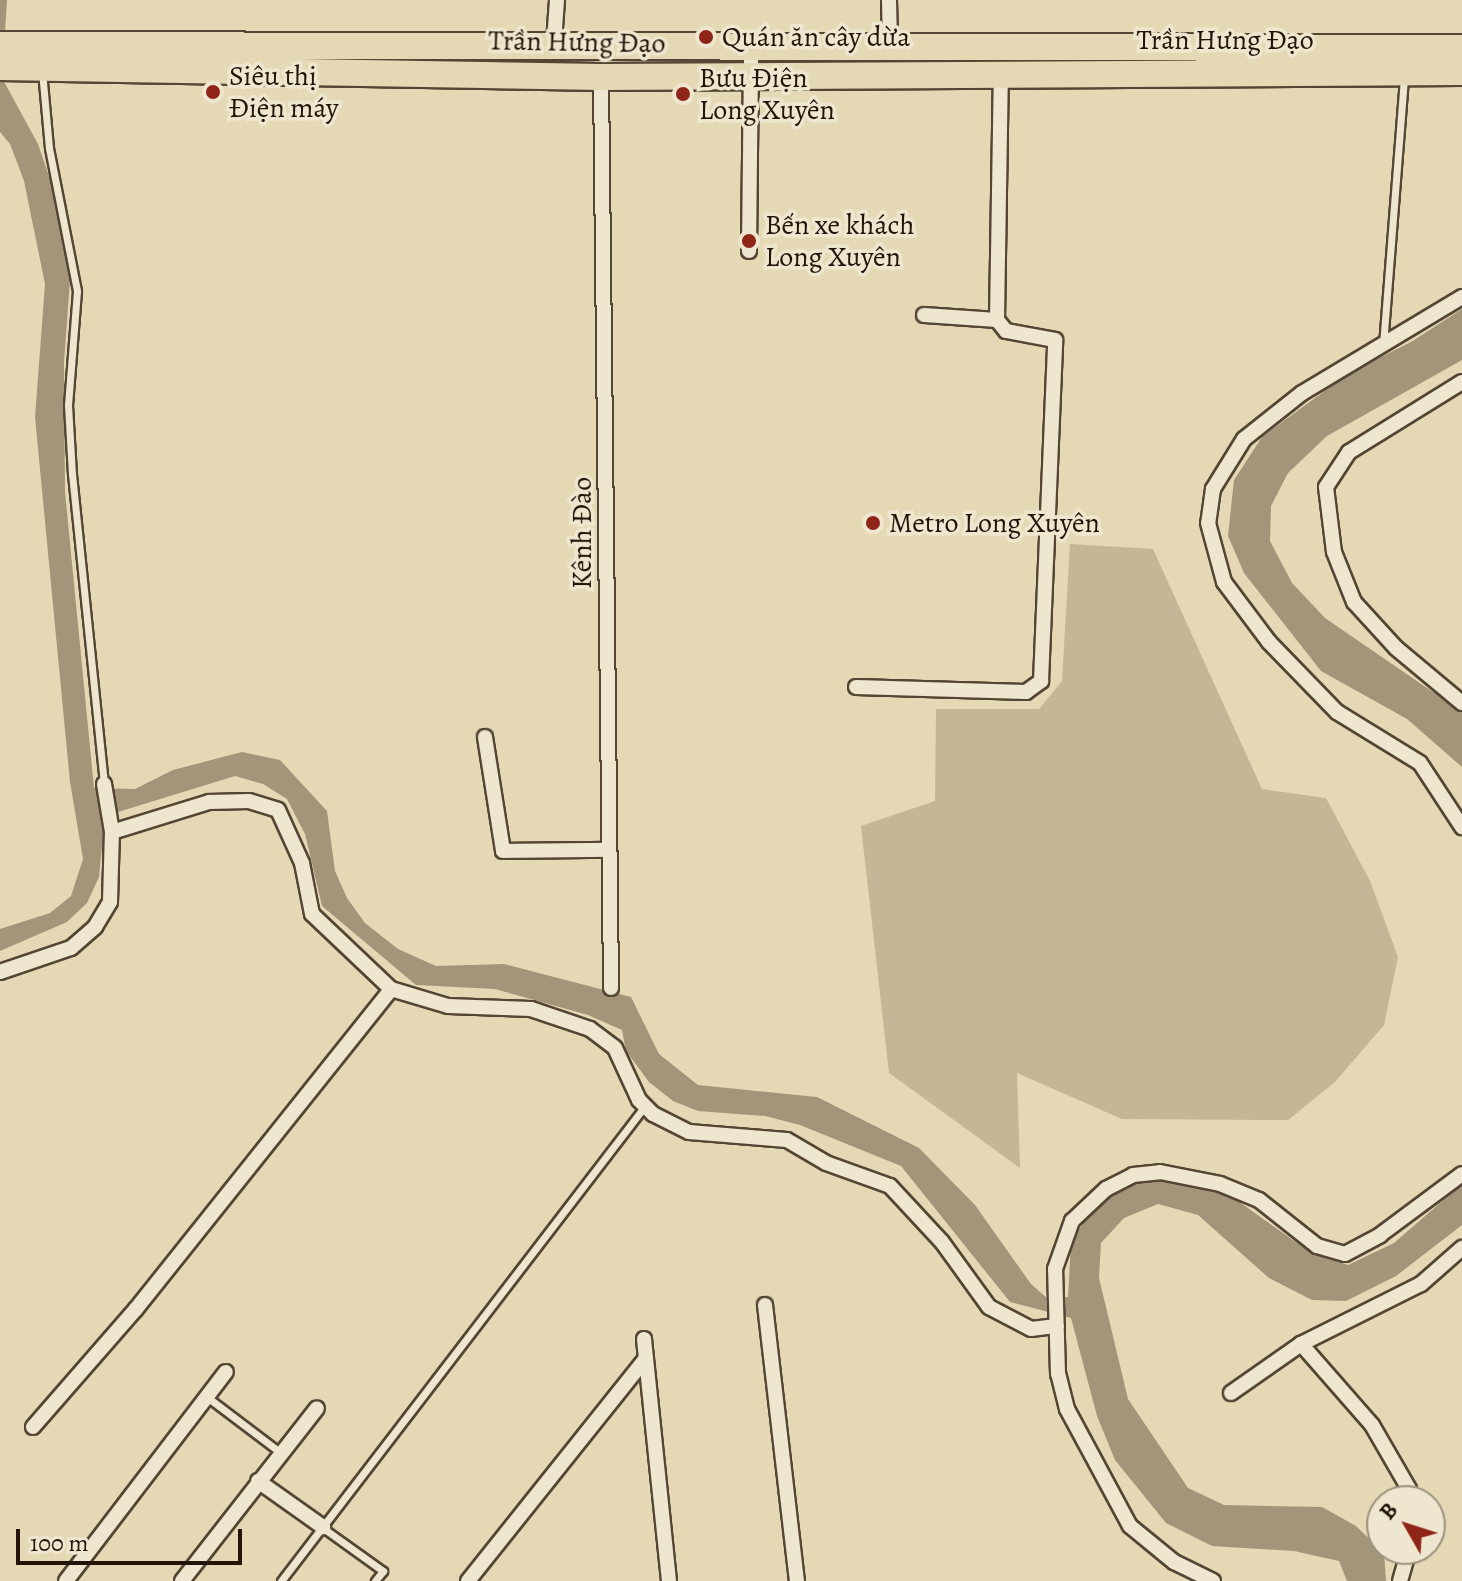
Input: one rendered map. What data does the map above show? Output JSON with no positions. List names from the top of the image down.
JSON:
{
  "streets": {
    "highway": ["Trần Hưng Đạo"],
    "street": ["Kênh Đào"]
  },
  "crossings": [
    ["Trần Hưng Đạo", "Kênh Đào"]
  ],
  "places": [
    "Quán ăn cây dừa",
    "Siêu thị Điện máy",
    "Bưu Điện Long Xuyên",
    "Bến xe khách Long Xuyên",
    "Metro Long Xuyên"
  ],
  "scale_bar": "100 m",
  "north": "top left"
}
